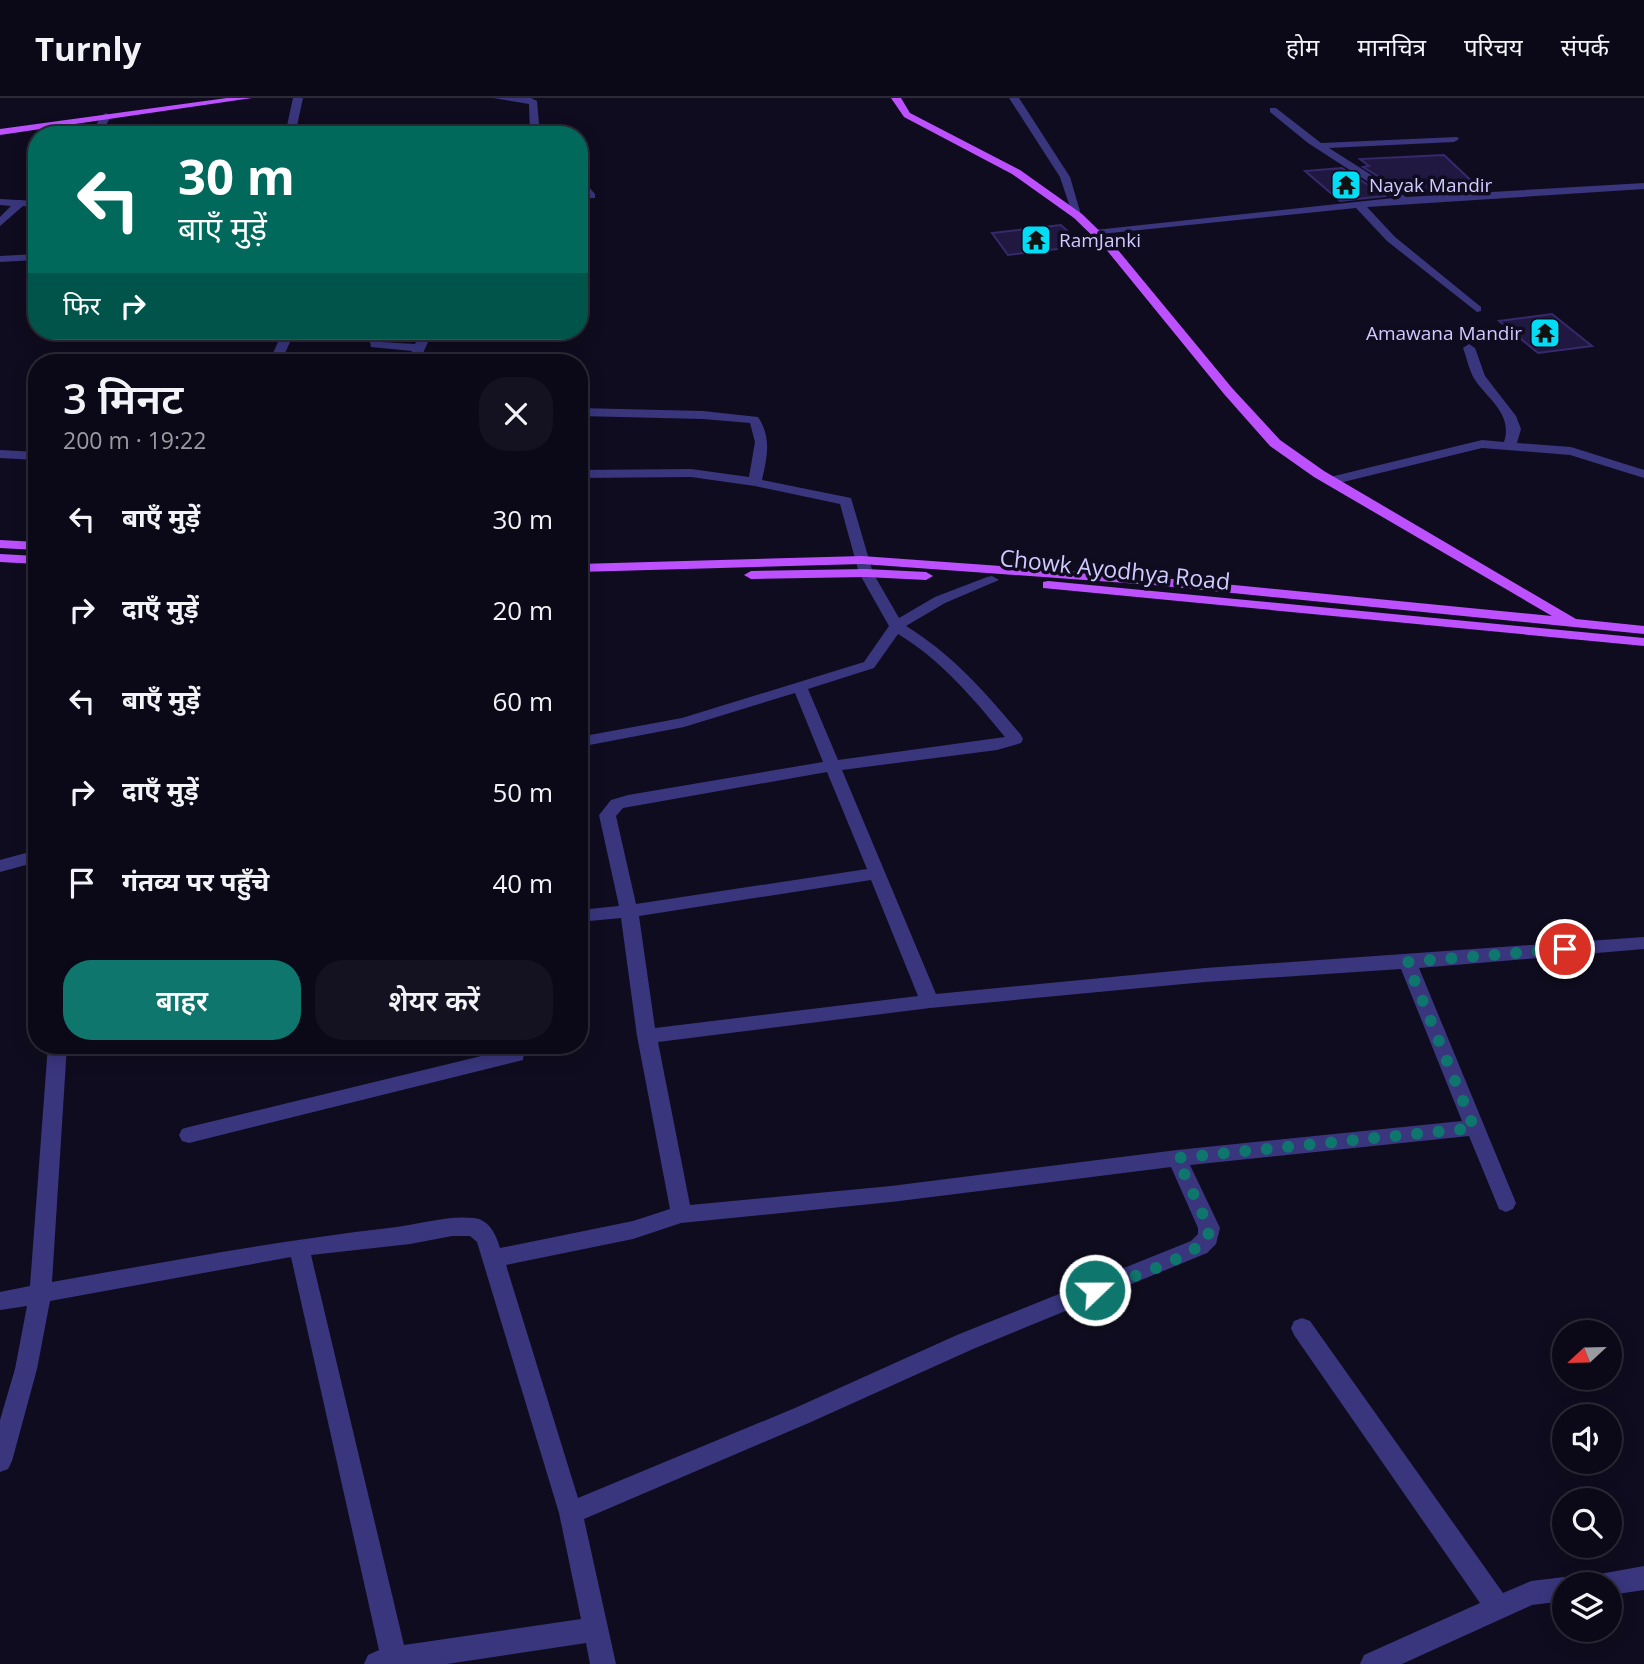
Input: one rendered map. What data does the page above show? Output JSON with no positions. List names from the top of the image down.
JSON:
{
  "streets": {
    "main road": ["Chowk Ayodhya Road"]
  },
  "places": {
    "temple": ["Nayak Mandir", "RamJanki", "Amawana Mandir"]
  },
  "north": "left",
  "page": {
    "header": "Turnly",
    "nav": [
      "होम",
      "मानचित्र",
      "परिचय",
      "संपर्क"
    ],
    "turn": ["30 m", "बाएँ मुड़ें"],
    "then": "फिर",
    "heading": ["3 मिनट", "200 m · 19:22"],
    "list": [
      {
        "name": "बाएँ मुड़ें",
        "value": "30 m"
      },
      {
        "name": "दाएँ मुड़ें",
        "value": "20 m"
      },
      {
        "name": "बाएँ मुड़ें",
        "value": "60 m"
      },
      {
        "name": "दाएँ मुड़ें",
        "value": "50 m"
      },
      {
        "name": "गंतव्य पर पहुँचे",
        "value": "40 m"
      }
    ],
    "buttons": ["बाहर", "शेयर करें"]
  }
}
